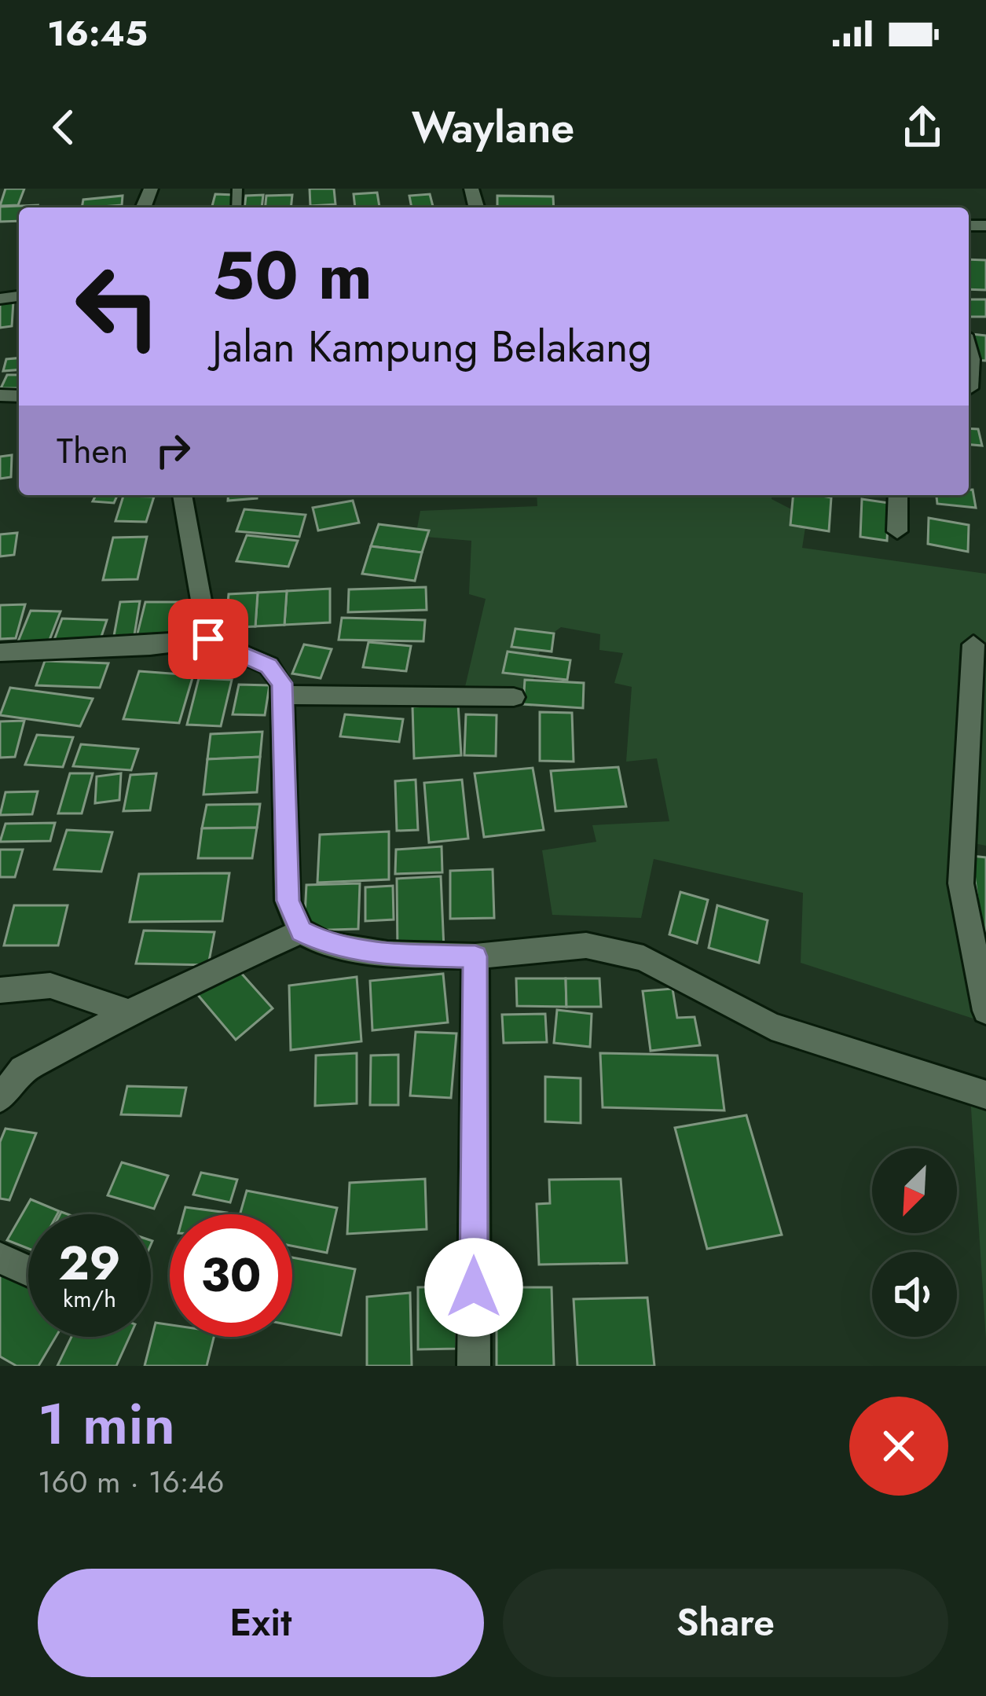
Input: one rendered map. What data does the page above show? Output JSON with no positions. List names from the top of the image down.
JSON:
{
  "north": "bottom left",
  "page": {
    "status": "16:45",
    "header": "Waylane",
    "turn": ["50 m", "Jalan Kampung Belakang"],
    "then": "Then",
    "speed": "29 km/h",
    "limit": "30",
    "heading": ["1 min", "160 m · 16:46"],
    "buttons": ["Exit", "Share"]
  }
}
